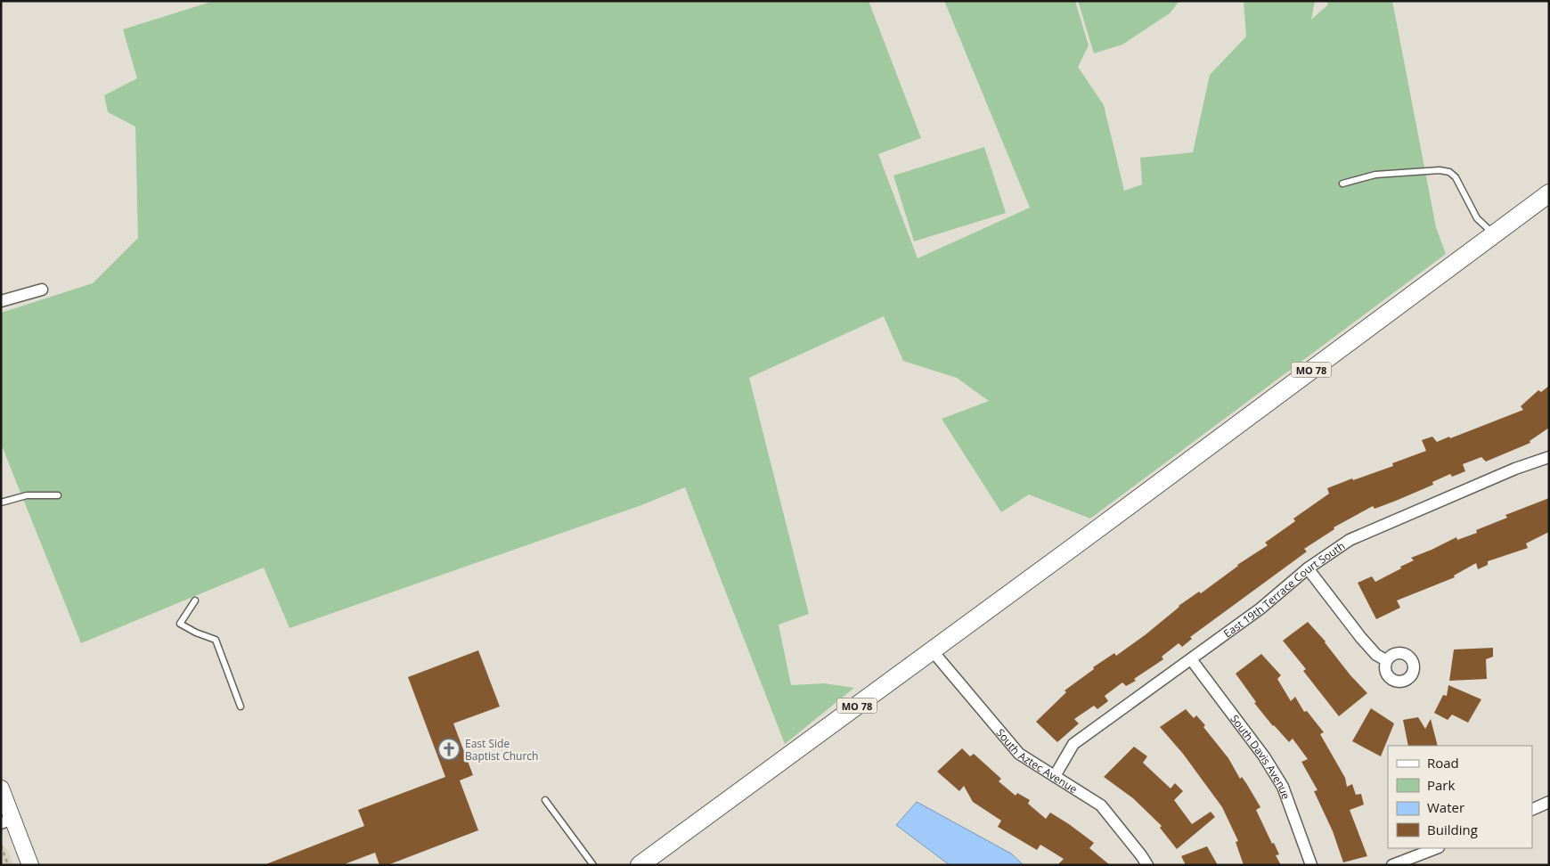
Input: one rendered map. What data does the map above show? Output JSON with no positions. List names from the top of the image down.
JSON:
{
  "streets": {
    "main road": ["MO 78"],
    "street": ["East 19th Terrace Court South", "South Davis Avenue", "South Aztec Avenue"]
  },
  "crossings": [
    ["MO 78", "South Aztec Avenue"],
    ["East 19th Terrace Court South", "South Davis Avenue"],
    ["East 19th Terrace Court South", "South Aztec Avenue"]
  ],
  "places": {
    "church": ["East Side Baptist Church"]
  },
  "legend": [
    "Road",
    "Park",
    "Water",
    "Building"
  ]
}
